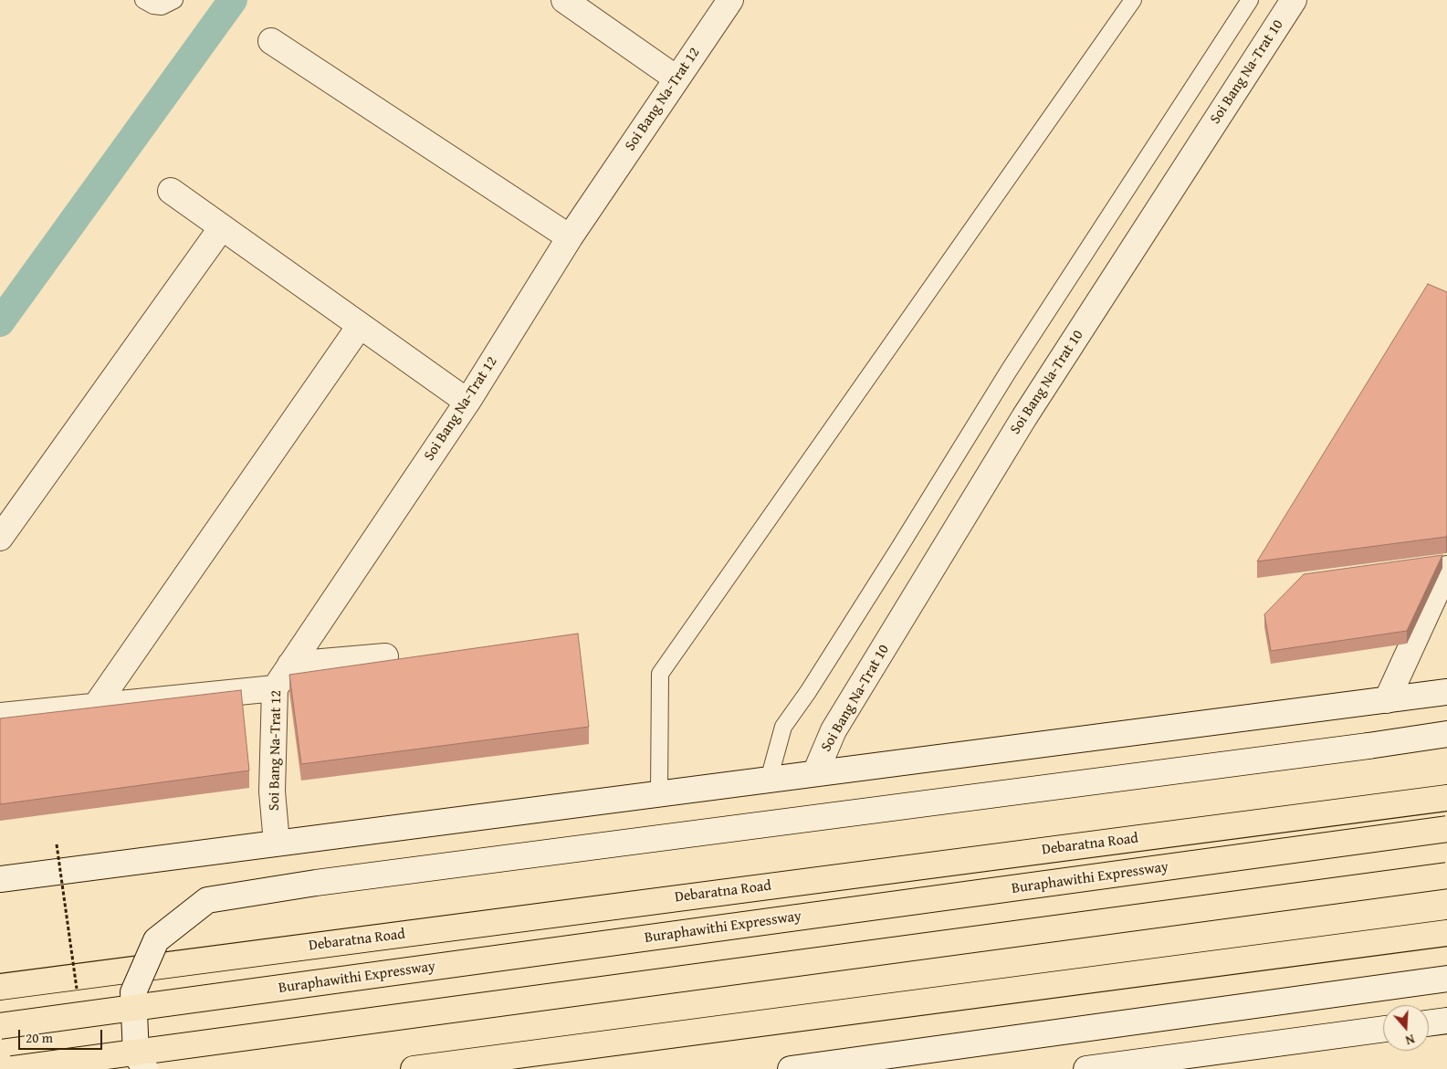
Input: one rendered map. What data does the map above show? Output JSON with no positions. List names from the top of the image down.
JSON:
{
  "streets": {
    "highway": ["Debaratna Road", "Buraphawithi Expressway"],
    "street": ["Soi Bang Na-Trat 10", "Soi Bang Na-Trat 12"]
  },
  "scale_bar": "20 m",
  "north": "bottom"
}
